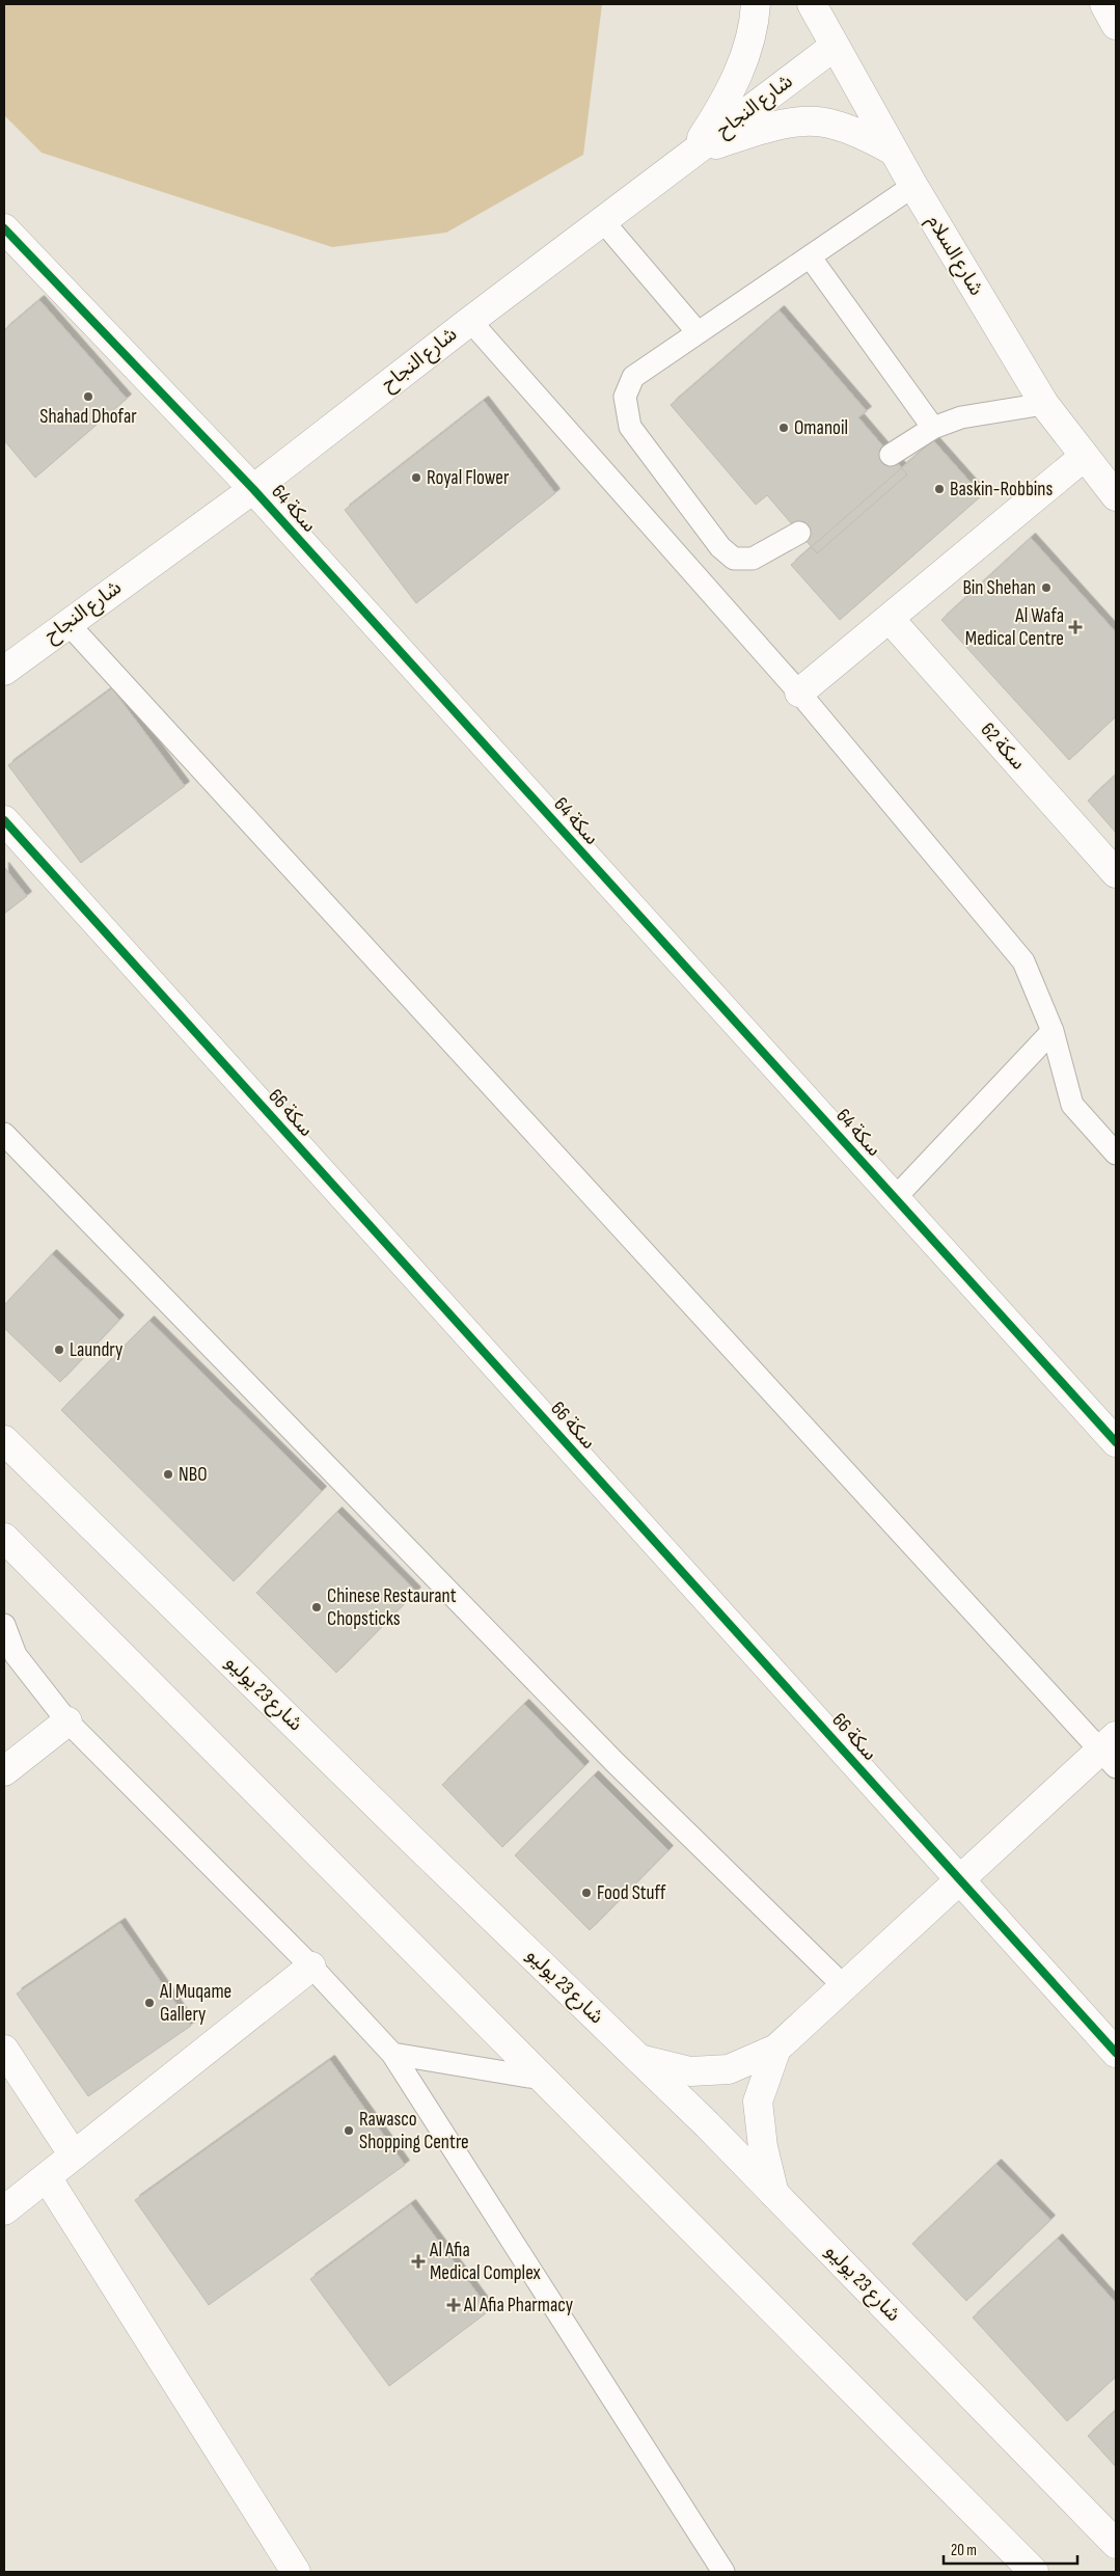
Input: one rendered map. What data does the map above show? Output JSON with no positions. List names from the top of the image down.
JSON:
{
  "streets": {
    "street": [
      "شارع النجاح",
      "شارع السلام",
      "سكة 64",
      "سكة 62",
      "سكة 66",
      "شارع 23 يوليو"
    ]
  },
  "crossings": [
    ["شارع النجاح", "شارع السلام"],
    ["شارع النجاح", "سكة 64"]
  ],
  "places": {
    "other": [
      "Shahad Dhofar",
      "Omanoil",
      "Royal Flower",
      "Baskin-Robbins",
      "Bin Shehan",
      "Laundry",
      "NBO",
      "Chinese Restaurant Chopsticks",
      "Food Stuff",
      "Al Muqame Gallery",
      "Rawasco Shopping Centre"
    ],
    "health": ["Al Wafa Medical Centre", "Al Afia Medical Complex", "Al Afia Pharmacy"]
  },
  "scale_bar": "20 m"
}
